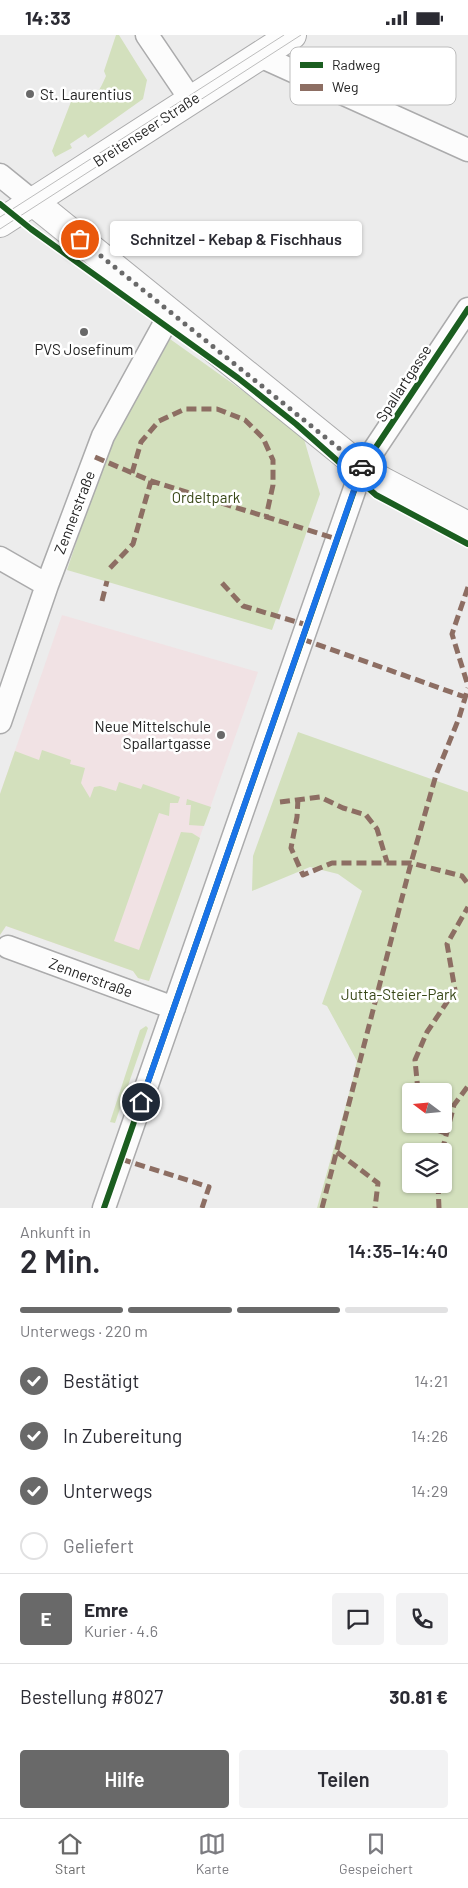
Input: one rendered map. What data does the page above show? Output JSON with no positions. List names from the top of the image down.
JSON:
{
  "streets": {
    "street": ["Breitenseer Straße", "Spallartgasse", "Zennerstraße"]
  },
  "crossings": [
    ["Spallartgasse", "Zennerstraße"]
  ],
  "parks": ["Ordeltpark", "Jutta-Steier-Park"],
  "places": [
    "St. Laurentius",
    "Schnitzel - Kebap & Fischhaus",
    "PVS Josefinum",
    "Neue Mittelschule Spallartgasse"
  ],
  "legend": ["Radweg", "Weg"],
  "north": "left",
  "page": {
    "status": "14:33",
    "bubble": "Schnitzel - Kebap & Fischhaus",
    "heading": ["2 Min.", "Ankunft in", "14:35–14:40"],
    "panel": [
      "Emre",
      "Kurier · 4.6",
      "Bestellung #8027",
      "30.81 €"
    ],
    "bar": "Unterwegs · 220 m",
    "list": [
      ["Bestätigt", "14:21"],
      ["In Zubereitung", "14:26"],
      ["Unterwegs", "14:29"],
      "Geliefert"
    ],
    "round": "E",
    "buttons": ["Hilfe", "Teilen"],
    "tabs": ["Start", "Karte", "Gespeichert"]
  }
}
